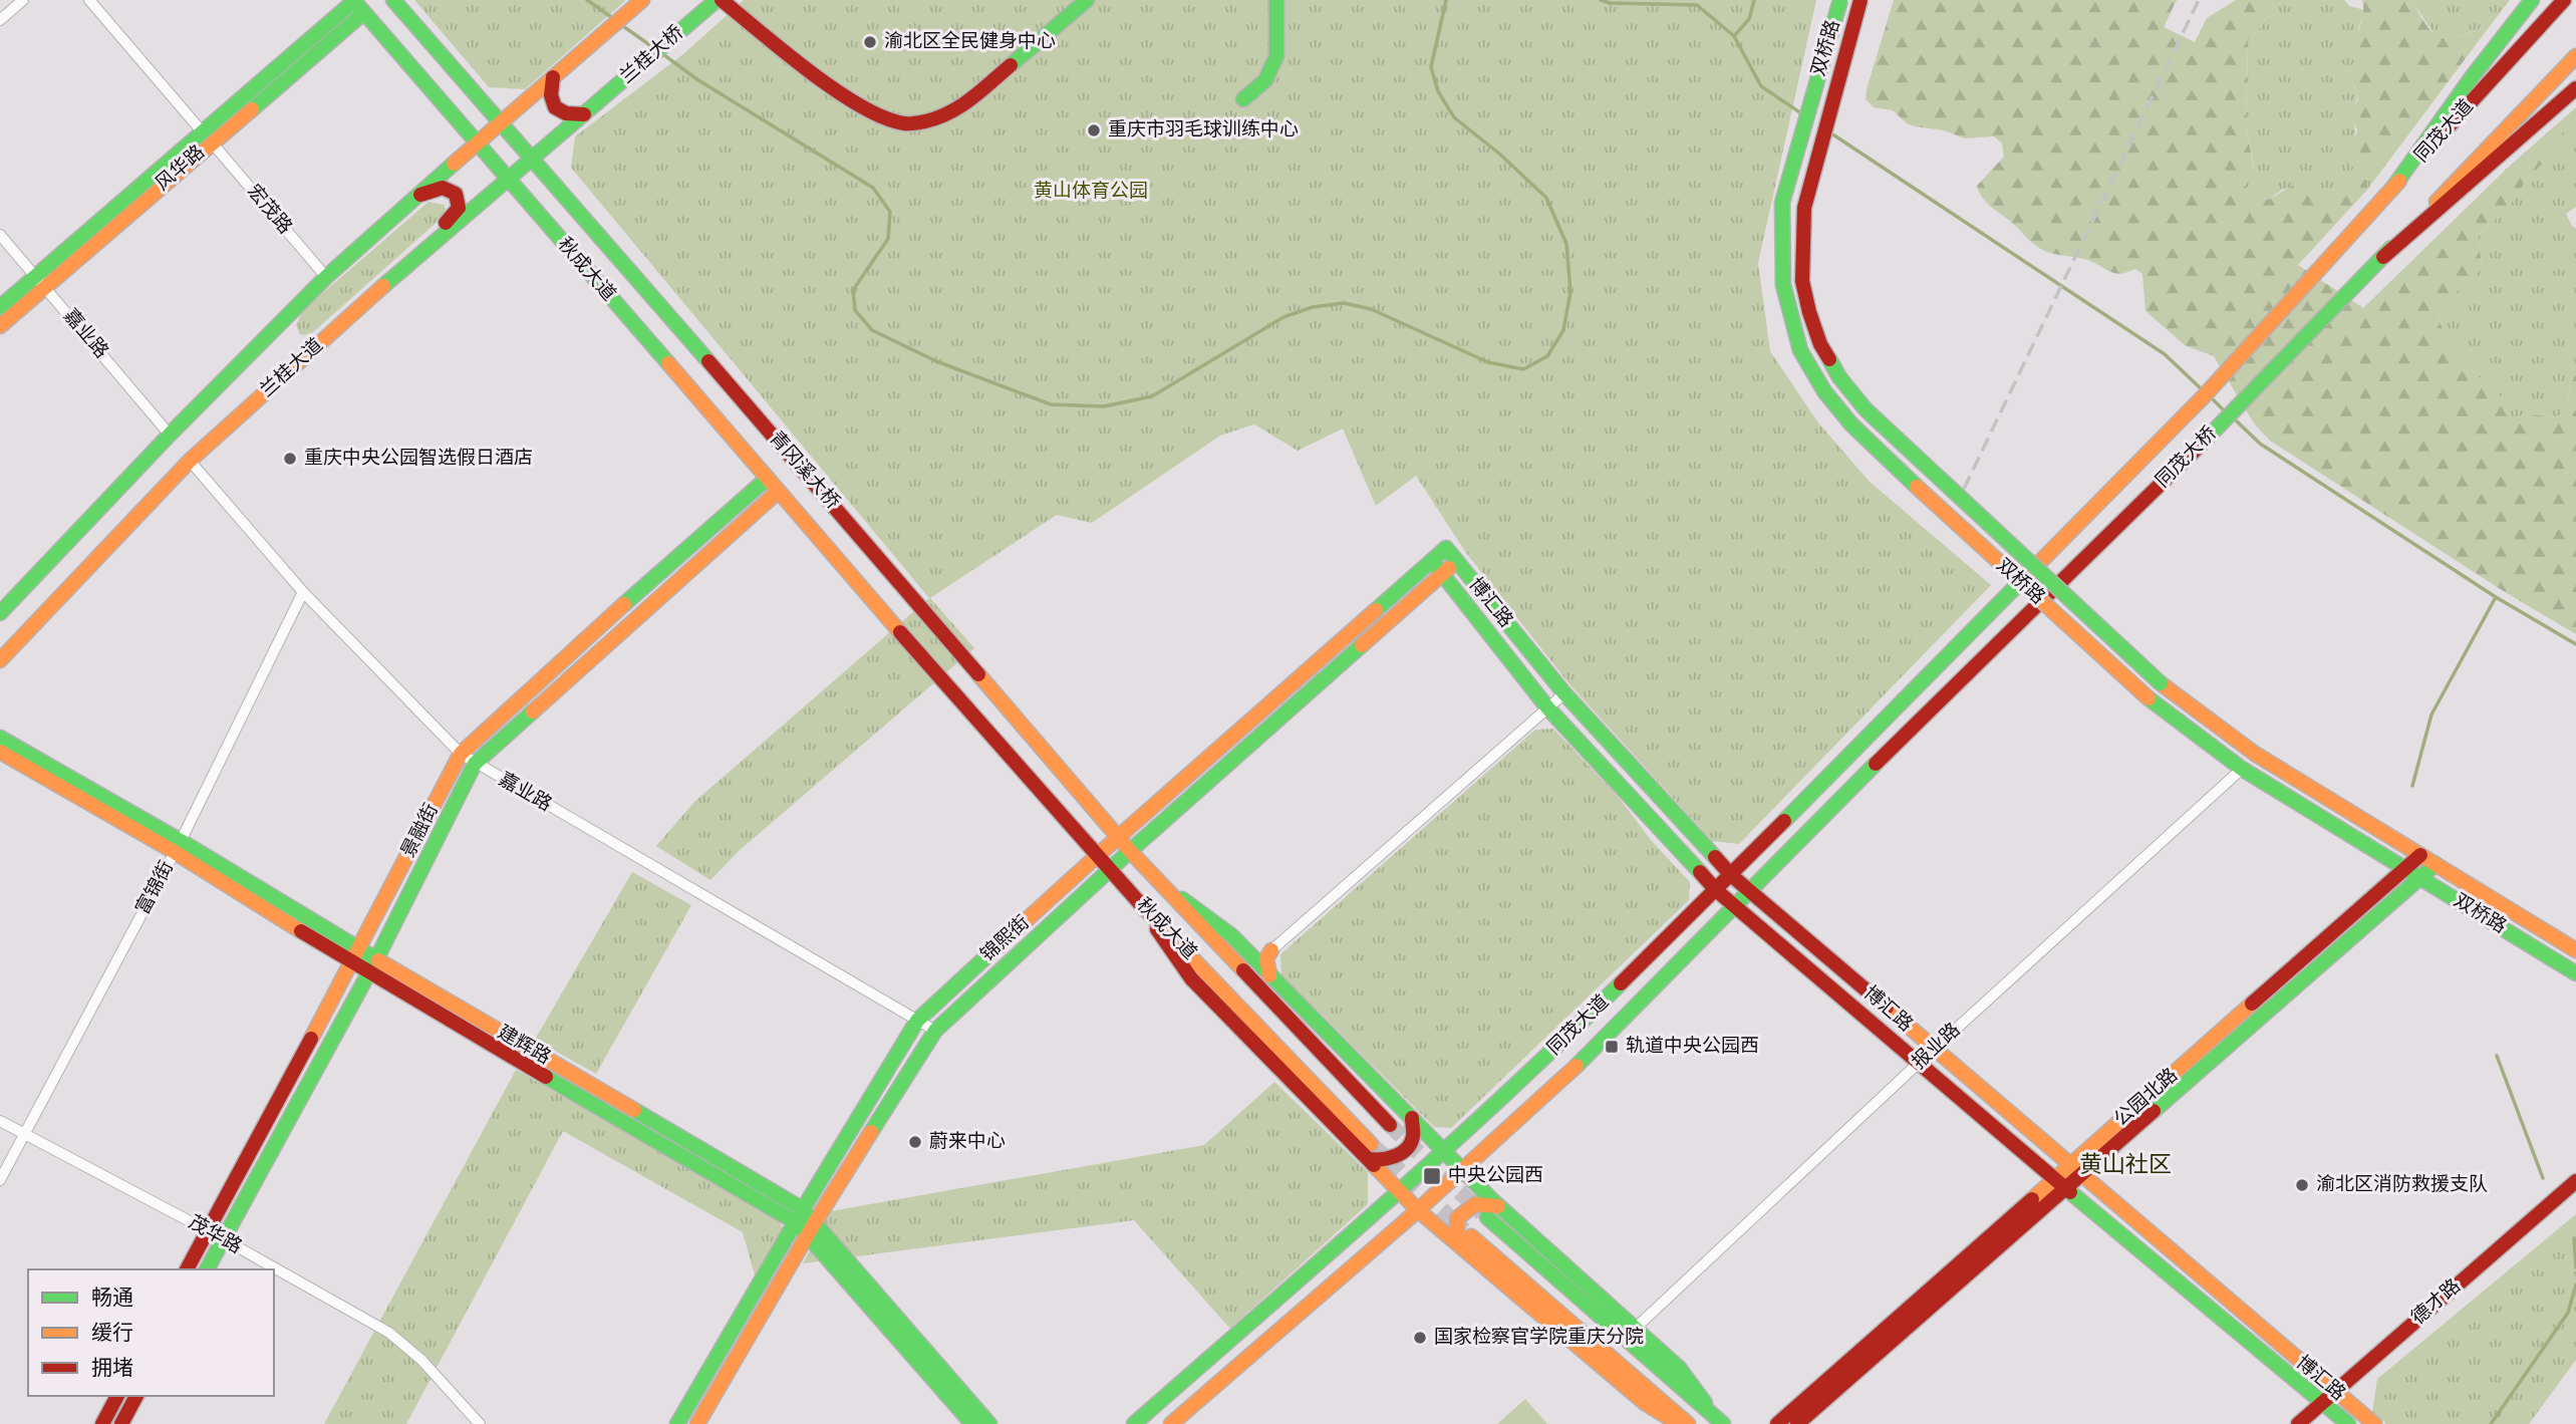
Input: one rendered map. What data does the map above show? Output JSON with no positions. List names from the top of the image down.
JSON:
{
  "streets": {
    "main road": [
      "双桥路",
      "兰桂大桥",
      "同茂大道",
      "风华路",
      "秋成大道",
      "兰桂大道",
      "同茂大桥",
      "青冈溪大桥",
      "博汇路",
      "景融街",
      "锦熙街",
      "建辉路",
      "公园北路",
      "德才路"
    ],
    "street": [
      "宏茂路",
      "嘉业路",
      "富锦街",
      "报业路",
      "茂华路"
    ]
  },
  "crossings": [
    ["双桥路", "报业路"],
    ["双桥路", "公园北路"],
    ["兰桂大桥", "兰桂大道"],
    ["同茂大道", "同茂大桥"],
    ["同茂大道", "博汇路"],
    ["风华路", "宏茂路"],
    ["风华路", "秋成大道"],
    ["风华路", "嘉业路"],
    ["宏茂路", "兰桂大道"],
    ["秋成大道", "兰桂大道"],
    ["秋成大道", "青冈溪大桥"],
    ["秋成大道", "景融街"],
    ["秋成大道", "锦熙街"],
    ["嘉业路", "兰桂大道"],
    ["嘉业路", "景融街"],
    ["嘉业路", "富锦街"],
    ["嘉业路", "锦熙街"],
    ["博汇路", "锦熙街"],
    ["博汇路", "报业路"],
    ["博汇路", "公园北路"],
    ["博汇路", "德才路"],
    ["景融街", "建辉路"],
    ["景融街", "茂华路"],
    ["富锦街", "建辉路"],
    ["富锦街", "茂华路"],
    ["锦熙街", "建辉路"]
  ],
  "districts": ["黄山社区"],
  "parks": ["黄山体育公园"],
  "places": {
    "other": [
      "渝北区全民健身中心",
      "重庆市羽毛球训练中心",
      "重庆中央公园智选假日酒店",
      "蔚来中心",
      "渝北区消防救援支队",
      "国家检察官学院重庆分院"
    ],
    "transit": ["轨道中央公园西", "中央公园西"]
  },
  "legend": ["畅通", "缓行", "拥堵"]
}
